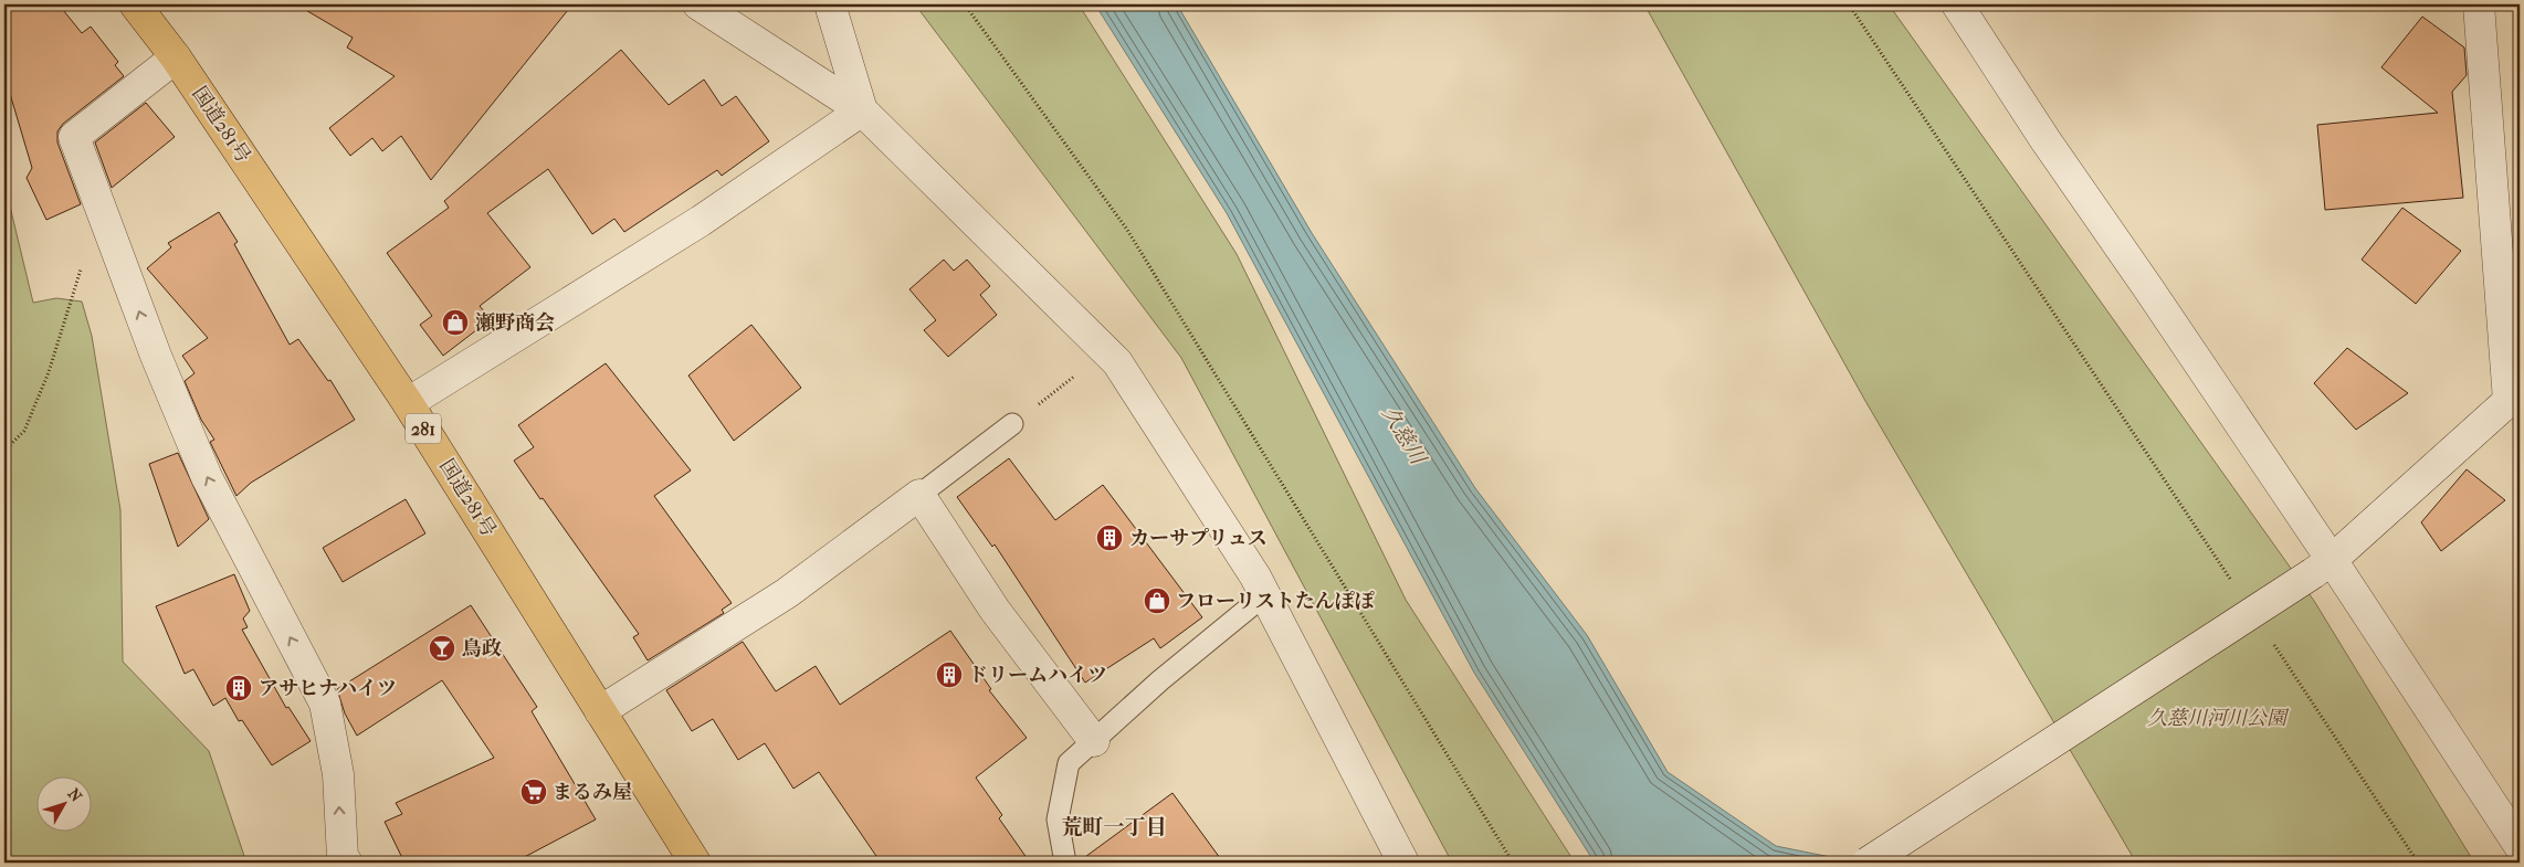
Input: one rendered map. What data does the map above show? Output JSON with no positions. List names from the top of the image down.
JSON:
{
  "streets": {
    "highway": ["国道281号", "281"]
  },
  "districts": ["荒町一丁目"],
  "water": ["久慈川"],
  "parks": ["久慈川河川公園"],
  "places": {
    "shop": ["瀬野商会", "フローリストたんぽぽ"],
    "building": ["カーサプリュス", "ドリームハイツ", "アサヒナハイツ"],
    "bar": ["鳥政"],
    "supermarket": ["まるみ屋"]
  },
  "north": "top right"
}
